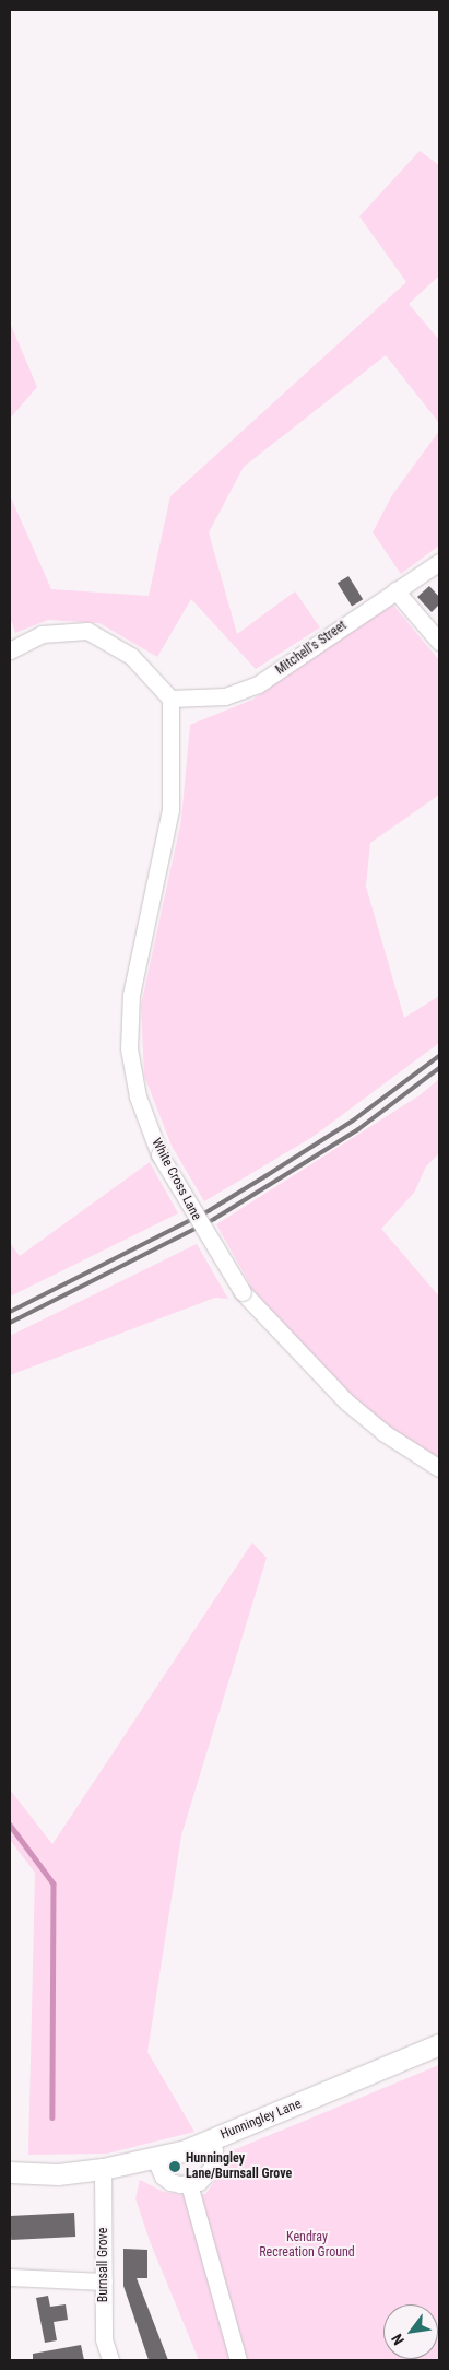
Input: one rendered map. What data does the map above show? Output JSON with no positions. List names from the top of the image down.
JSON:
{
  "streets": {
    "main road": ["Hunningley Lane"],
    "street": ["Mitchell's Street", "White Cross Lane", "Burnsall Grove"]
  },
  "crossings": [
    ["Mitchell's Street", "White Cross Lane"],
    ["Hunningley Lane", "Burnsall Grove"]
  ],
  "parks": ["Kendray Recreation Ground"],
  "places": ["Hunningley Lane/Burnsall Grove"],
  "north": "bottom left"
}
